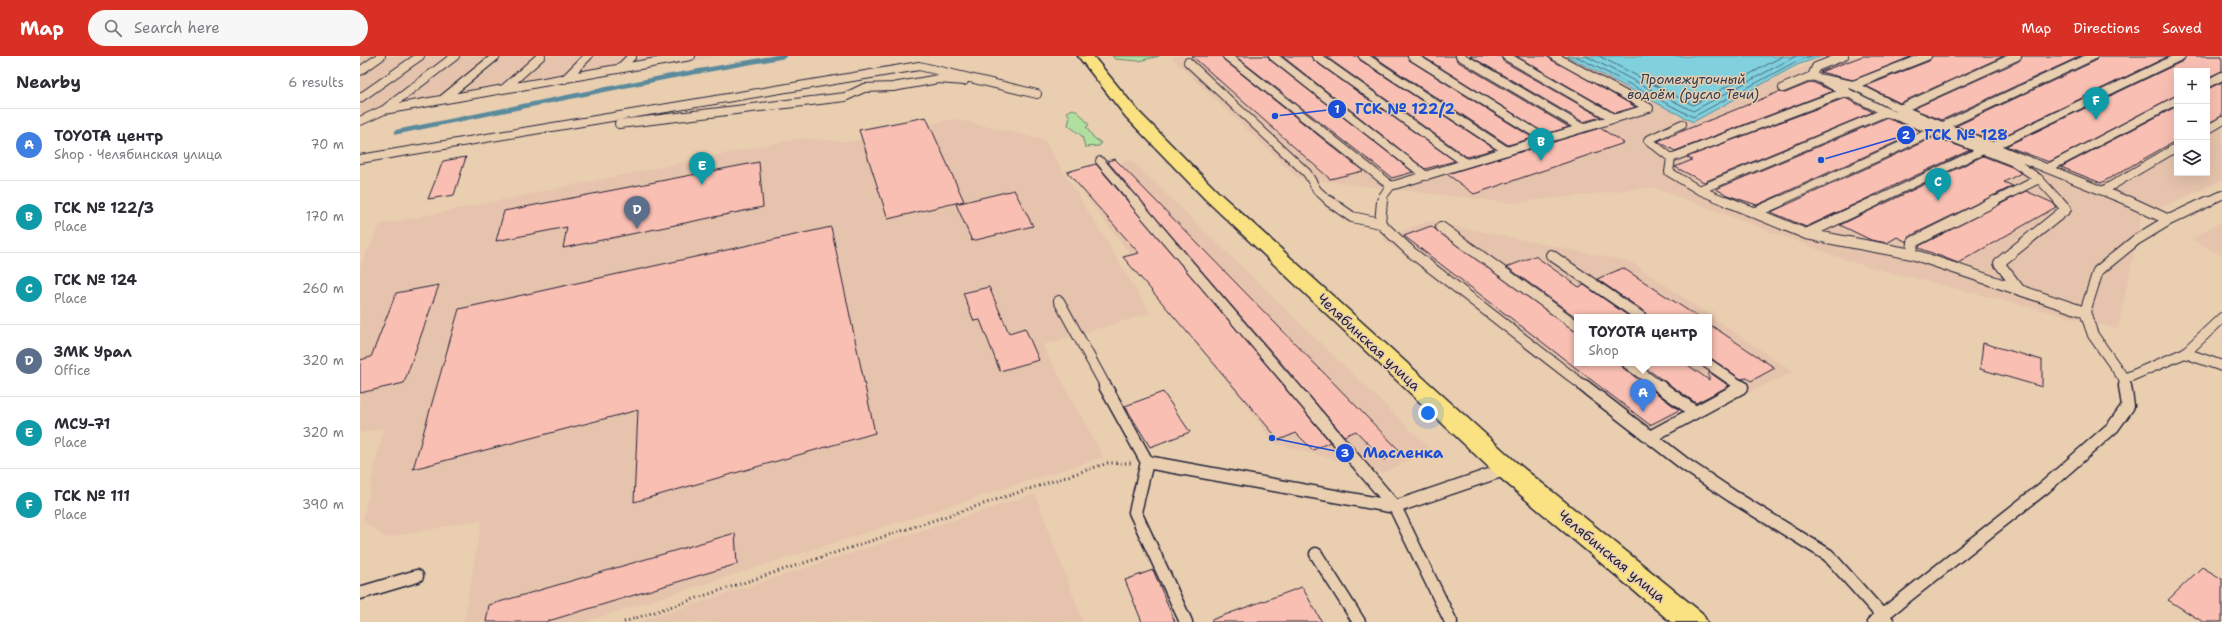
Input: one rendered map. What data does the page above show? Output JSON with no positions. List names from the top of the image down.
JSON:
{
  "streets": {
    "main road": ["Челябинская улица"]
  },
  "water": ["Промежуточный водоём (русло Течи)"],
  "places": ["ГСК № 122/2", "ГСК № 128", "Масленка"],
  "page": {
    "header": "Map",
    "search": "Search here",
    "nav": ["Map", "Directions", "Saved"],
    "heading": ["Nearby", "6 results"],
    "map_buttons": ["+", "−"],
    "pins": [
      "F",
      "B",
      "E",
      "C",
      "D",
      "A"
    ],
    "list": [
      {
        "mark": "A",
        "name": "TOYOTA центр",
        "note": "Shop · Челябинская улица",
        "value": "70 m"
      },
      {
        "mark": "B",
        "name": "ГСК № 122/3",
        "note": "Place",
        "value": "170 m"
      },
      {
        "mark": "C",
        "name": "ГСК № 124",
        "note": "Place",
        "value": "260 m"
      },
      {
        "mark": "D",
        "name": "ЗМК Урал",
        "note": "Office",
        "value": "320 m"
      },
      {
        "mark": "E",
        "name": "МСУ-71",
        "note": "Place",
        "value": "320 m"
      },
      {
        "mark": "F",
        "name": "ГСК № 111",
        "note": "Place",
        "value": "390 m"
      }
    ],
    "popup": ["TOYOTA центр", "Shop"]
  }
}
